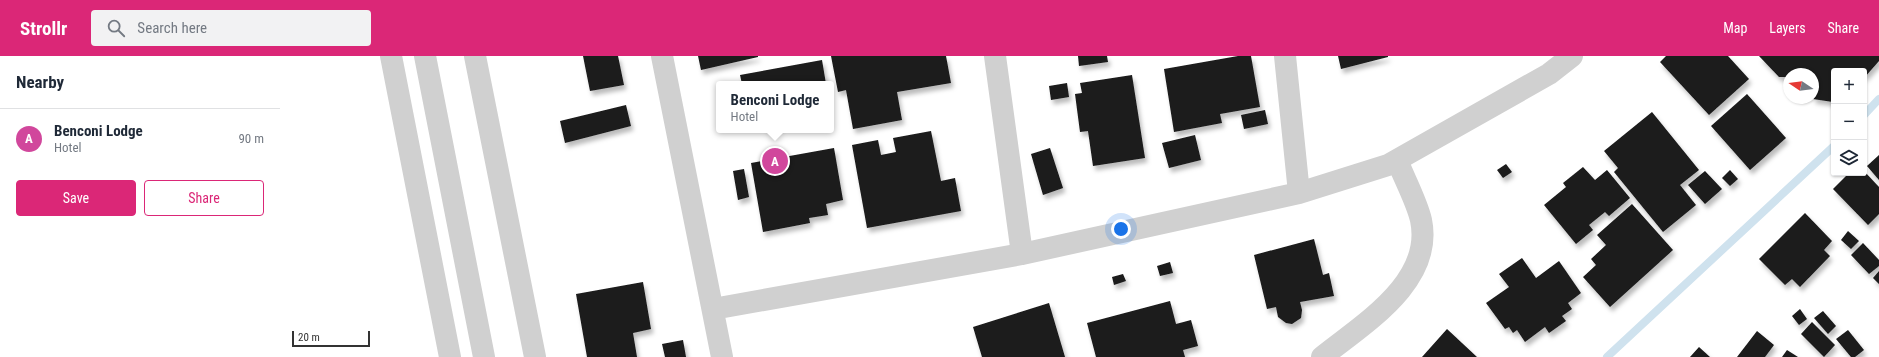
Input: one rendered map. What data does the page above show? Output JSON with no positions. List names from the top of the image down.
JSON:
{
  "scale_bar": "20 m",
  "north": "left",
  "page": {
    "header": "Strollr",
    "search": "Search here",
    "nav": ["Map", "Layers", "Share"],
    "heading": "Nearby",
    "map_buttons": ["+", "−"],
    "popup": ["Benconi Lodge", "Hotel"],
    "list": [
      {
        "mark": "A",
        "name": "Benconi Lodge",
        "note": "Hotel",
        "value": "90 m"
      }
    ],
    "pins": "A",
    "buttons": ["Save", "Share"],
    "scale": "20 m"
  }
}
